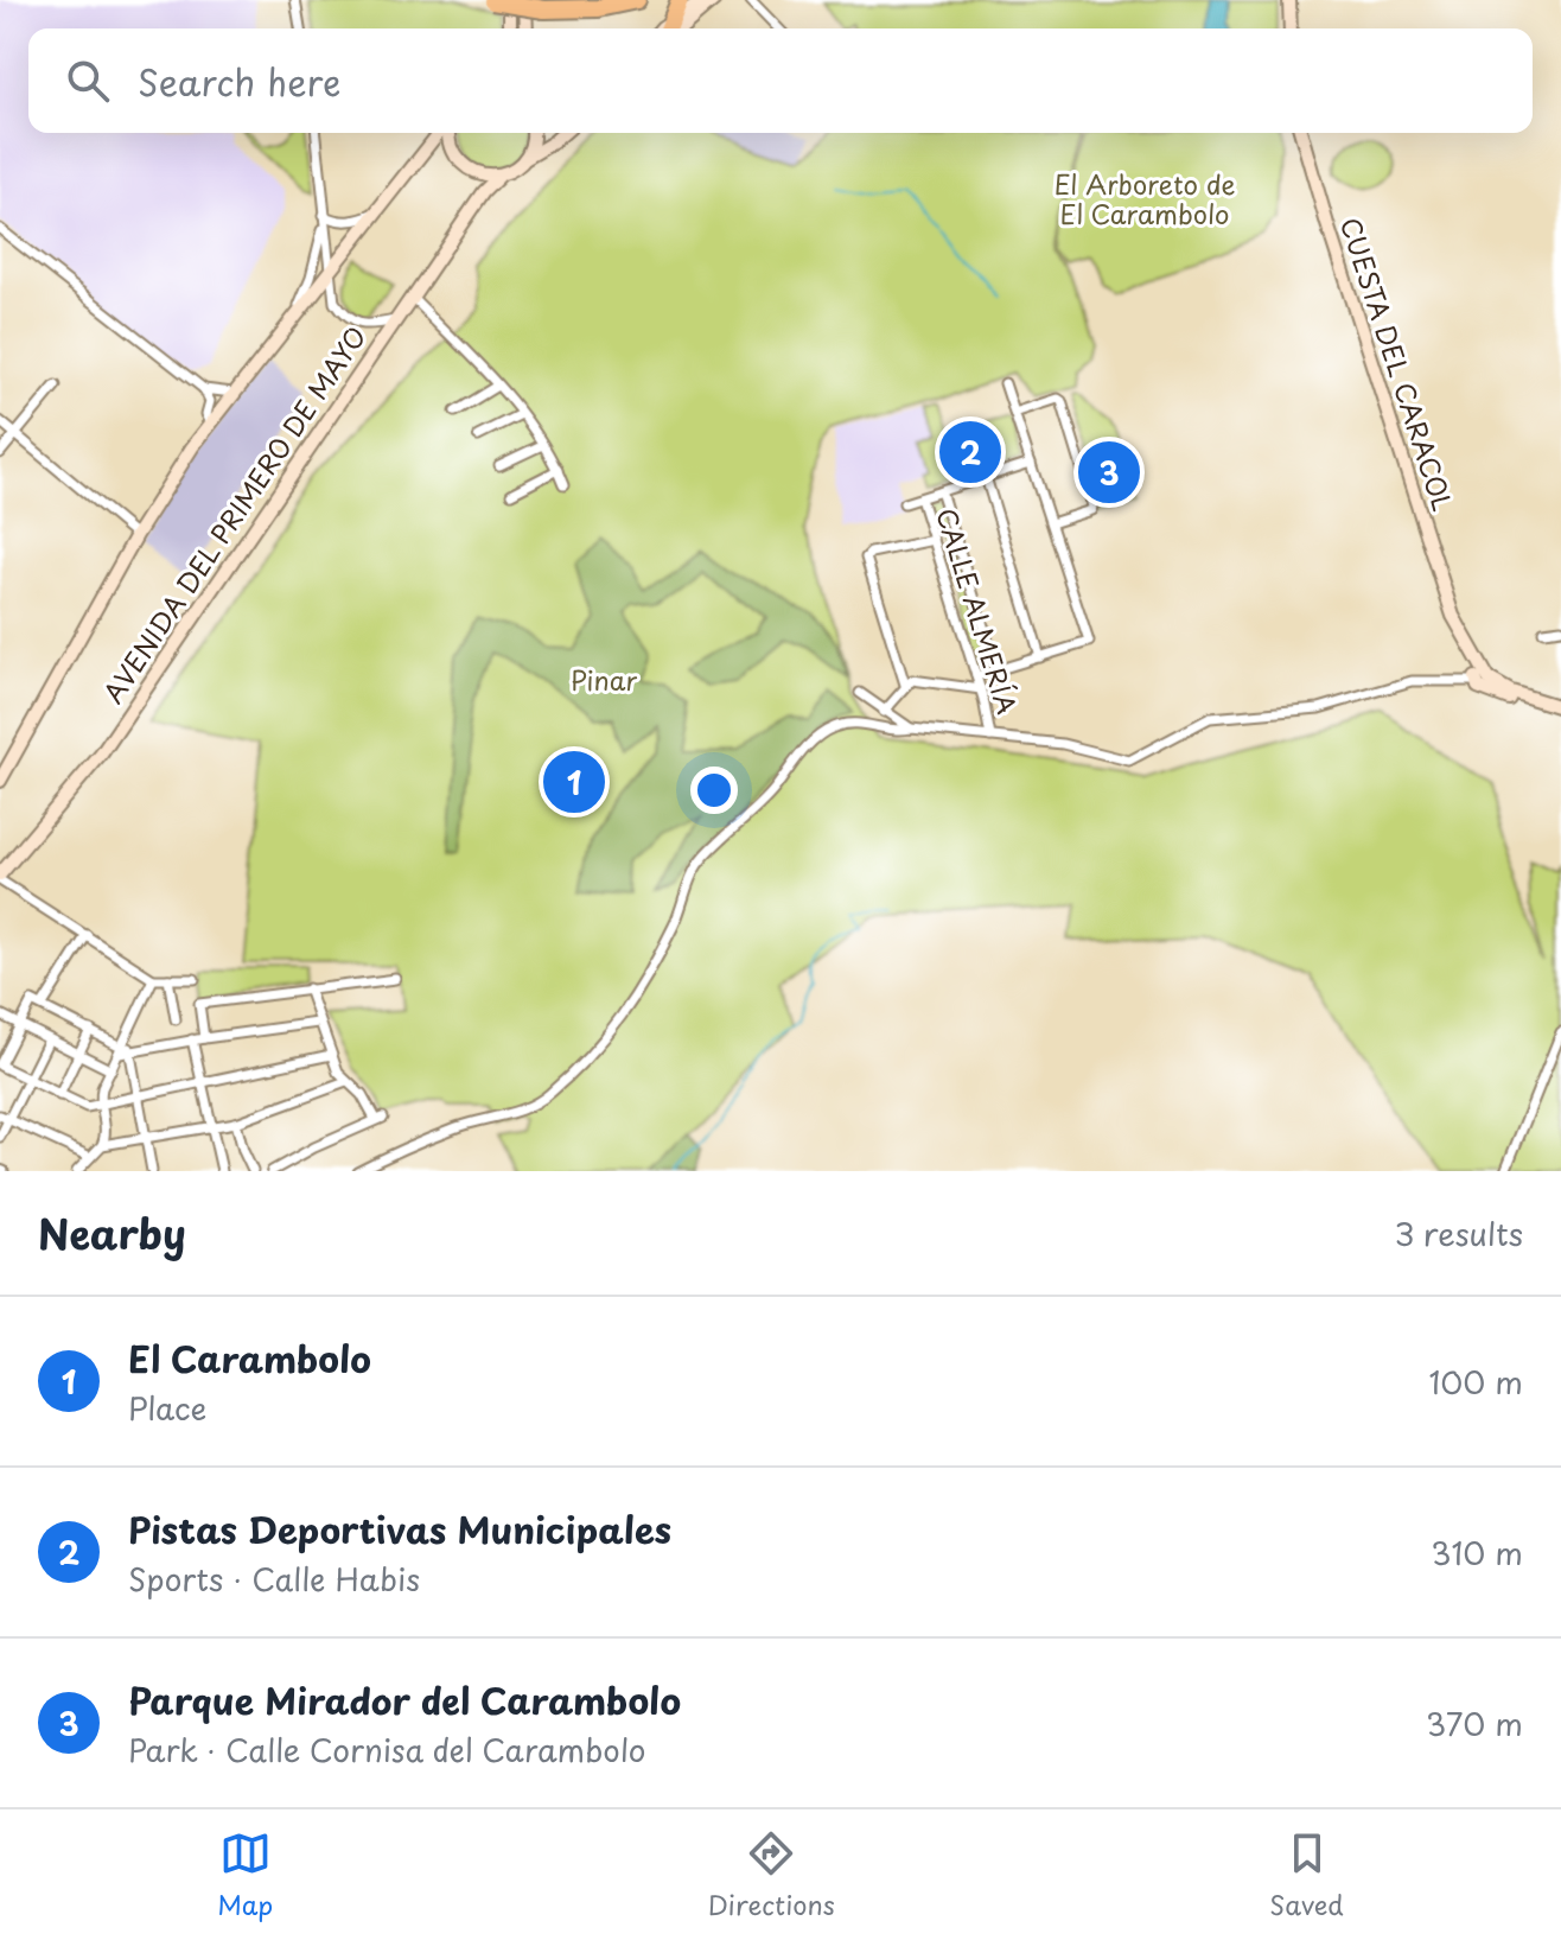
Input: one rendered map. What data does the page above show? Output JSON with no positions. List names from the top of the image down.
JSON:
{
  "streets": {
    "main road": ["CUESTA DEL CARACOL", "AVENIDA DEL PRIMERO DE MAYO"],
    "street": ["CALLE ALMERÍA"]
  },
  "parks": ["El Arboreto de El Carambolo", "Pinar"],
  "page": {
    "search": "Search here",
    "pins": ["2", "3", "1"],
    "heading": ["Nearby", "3 results"],
    "list": [
      {
        "mark": "1",
        "name": "El Carambolo",
        "note": "Place",
        "value": "100 m"
      },
      {
        "mark": "2",
        "name": "Pistas Deportivas Municipales",
        "note": "Sports · Calle Habis",
        "value": "310 m"
      },
      {
        "mark": "3",
        "name": "Parque Mirador del Carambolo",
        "note": "Park · Calle Cornisa del Carambolo",
        "value": "370 m"
      }
    ],
    "nav": ["Map", "Directions", "Saved"]
  }
}
